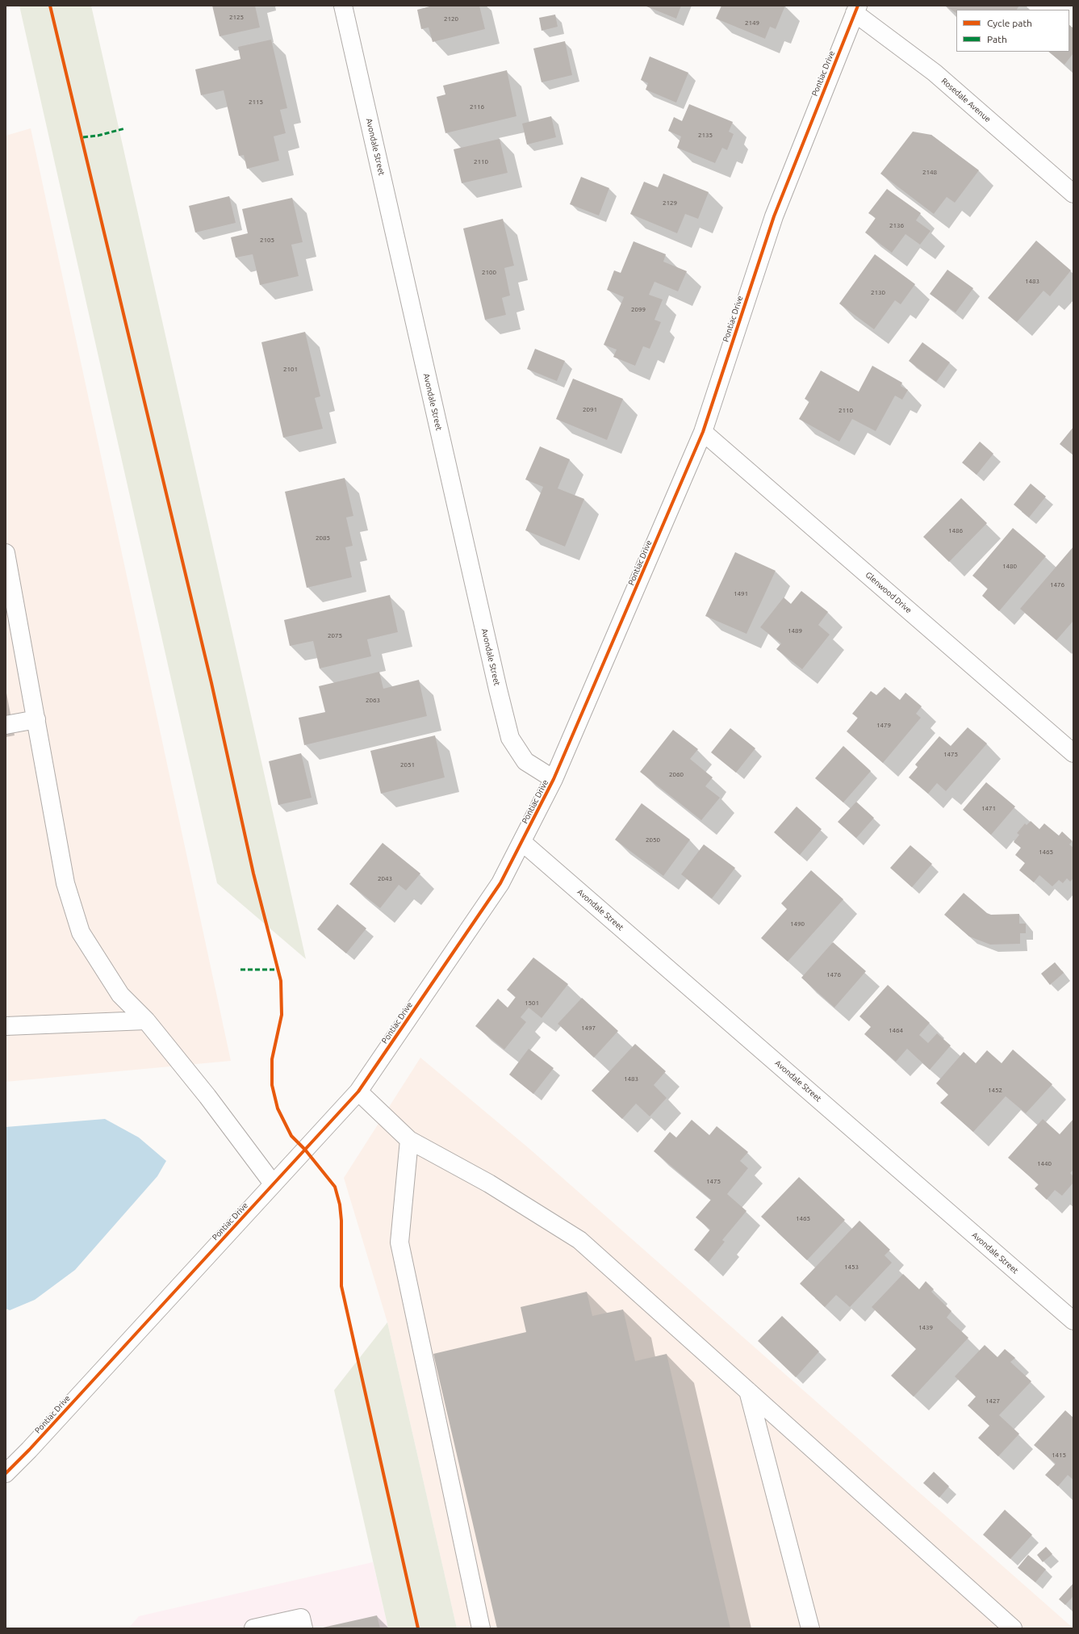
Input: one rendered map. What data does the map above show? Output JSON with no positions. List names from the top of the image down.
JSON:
{
  "streets": {
    "street": [
      "Pontiac Drive",
      "Rosedale Avenue",
      "Avondale Street",
      "Glenwood Drive"
    ]
  },
  "crossings": [
    ["Pontiac Drive", "Rosedale Avenue"],
    ["Pontiac Drive", "Avondale Street"],
    ["Pontiac Drive", "Glenwood Drive"]
  ],
  "house_numbers": [
    "2125",
    "2120",
    "2149",
    "2115",
    "2116",
    "2135",
    "2110",
    "2148",
    "2129",
    "2136",
    "2105",
    "2100",
    "1483",
    "2130",
    "2099",
    "2101",
    "2091",
    "2110",
    "1486",
    "2085",
    "1480",
    "1476",
    "1491",
    "1489",
    "2075",
    "2063",
    "1479",
    "1475",
    "2051",
    "2060",
    "1471",
    "2050",
    "1465",
    "2043",
    "1490",
    "1476",
    "1501",
    "1497",
    "1464",
    "1483",
    "1452",
    "1440",
    "1475",
    "1465",
    "1453",
    "1439",
    "1427",
    "1415"
  ],
  "legend": ["Cycle path", "Path"]
}
